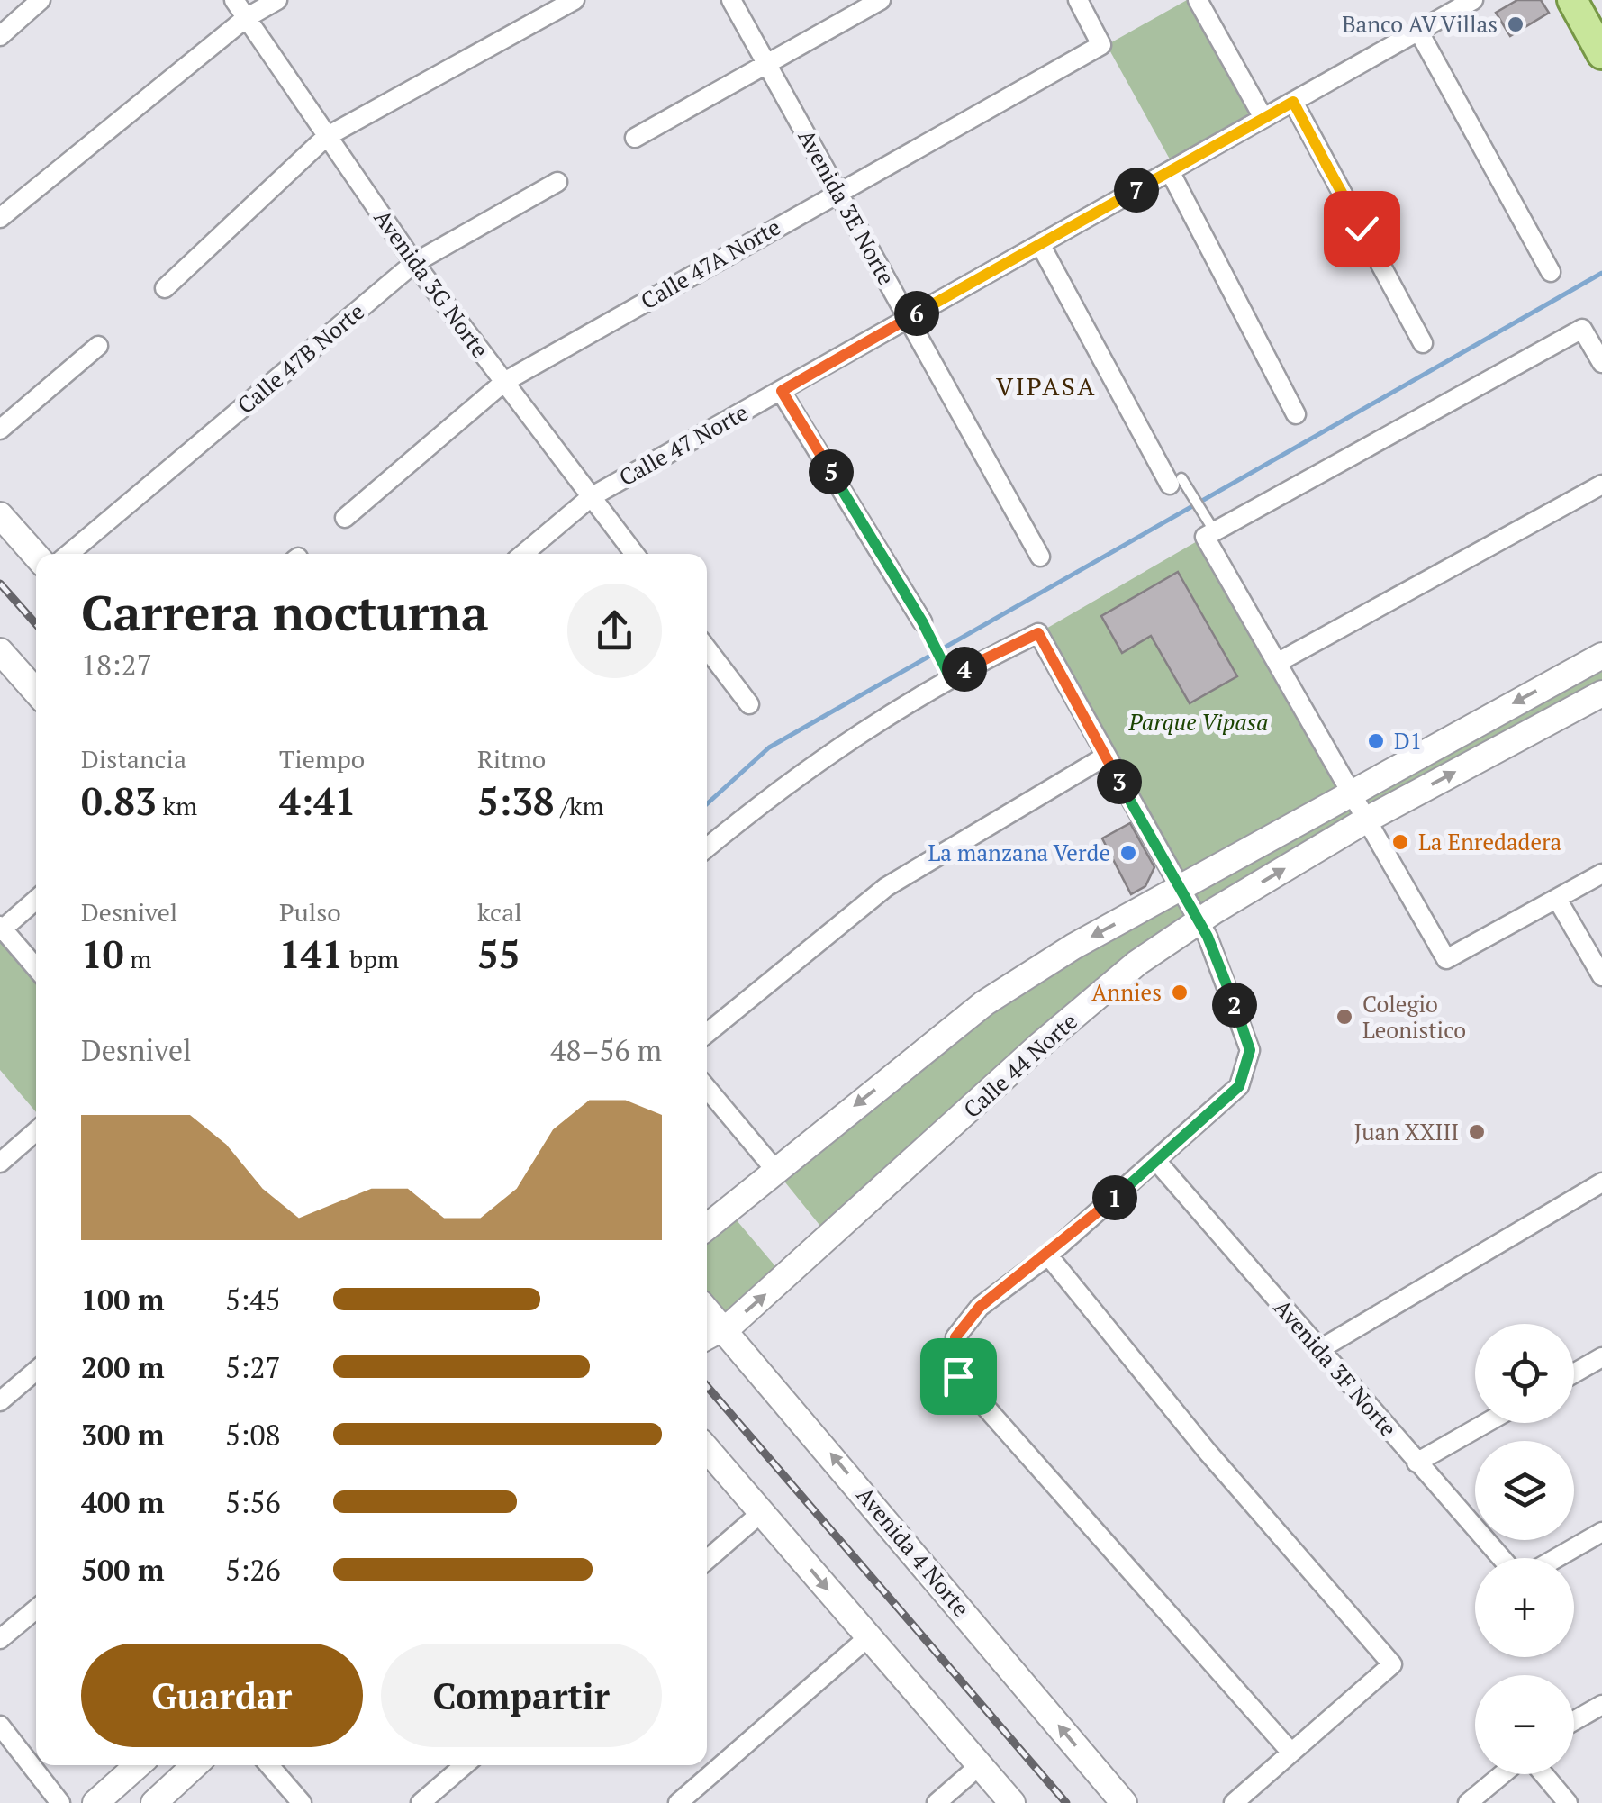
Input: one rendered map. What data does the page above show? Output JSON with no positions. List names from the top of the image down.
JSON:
{
  "streets": {
    "main road": ["Calle 44 Norte", "Avenida 4 Norte"],
    "street": [
      "Avenida 3E Norte",
      "Calle 47A Norte",
      "Avenida 3G Norte",
      "Calle 47B Norte",
      "Calle 47 Norte",
      "Avenida 3F Norte"
    ]
  },
  "crossings": [
    ["Avenida 3E Norte", "Calle 47A Norte"],
    ["Avenida 3E Norte", "Calle 47 Norte"],
    ["Calle 47A Norte", "Avenida 3G Norte"],
    ["Avenida 3G Norte", "Calle 47B Norte"],
    ["Avenida 3G Norte", "Calle 47 Norte"],
    ["Calle 44 Norte", "Avenida 4 Norte"]
  ],
  "districts": ["VIPASA"],
  "parks": ["Parque Vipasa"],
  "places": [
    "Banco AV Villas",
    "D1",
    "La Enredadera",
    "La manzana Verde",
    "Annies",
    "Colegio Leonistico",
    "Juan XXIII"
  ],
  "page": {
    "pins": [
      "7",
      "6",
      "5",
      "4",
      "3",
      "2",
      "1"
    ],
    "heading": ["Carrera nocturna", "18:27"],
    "stats": [
      ["Distancia", "0.83 km"],
      ["Tiempo", "4:41"],
      ["Ritmo", "5:38 /km"],
      ["Desnivel", "10 m"],
      ["Pulso", "141 bpm"],
      ["kcal", "55"]
    ],
    "chart": ["Desnivel", "48–56 m"],
    "list": [
      {
        "name": "100 m",
        "note": "5:45"
      },
      {
        "name": "200 m",
        "note": "5:27"
      },
      {
        "name": "300 m",
        "note": "5:08"
      },
      {
        "name": "400 m",
        "note": "5:56"
      },
      {
        "name": "500 m",
        "note": "5:26"
      }
    ],
    "map_buttons": ["+", "−"],
    "buttons": ["Guardar", "Compartir"]
  }
}
